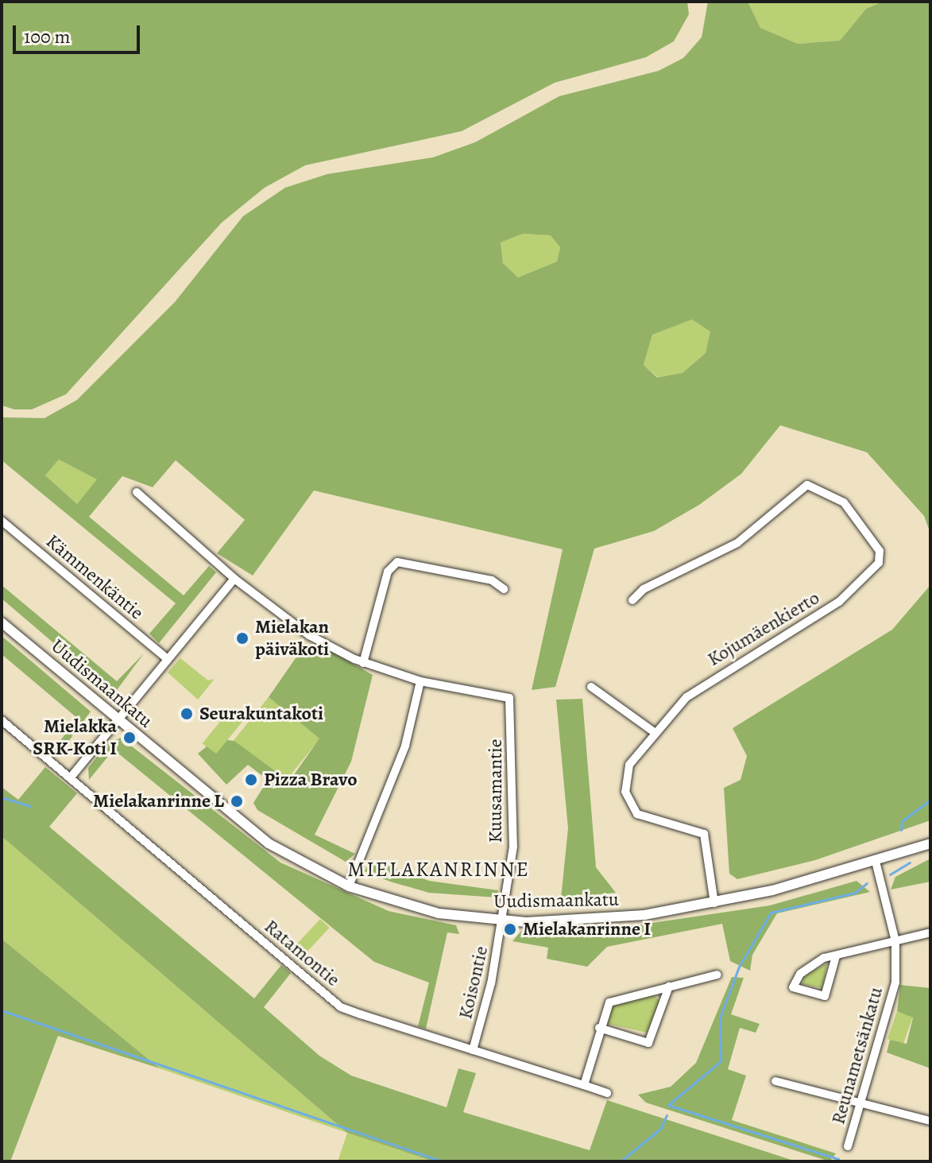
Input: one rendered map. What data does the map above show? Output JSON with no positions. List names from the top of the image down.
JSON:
{
  "streets": {
    "street": [
      "Kämmenkäntie",
      "Kojumäenkierto",
      "Uudismaankatu",
      "Kuusamantie",
      "Ratamontie",
      "Koisontie",
      "Reunametsänkatu"
    ]
  },
  "crossings": [
    ["Kojumäenkierto", "Uudismaankatu"],
    ["Uudismaankatu", "Kuusamantie"],
    ["Uudismaankatu", "Koisontie"],
    ["Uudismaankatu", "Reunametsänkatu"],
    ["Kuusamantie", "Koisontie"],
    ["Ratamontie", "Koisontie"]
  ],
  "districts": ["MIELAKANRINNE"],
  "places": [
    "Mielakan päiväkoti",
    "Seurakuntakoti",
    "Mielakka SRK-Koti I",
    "Pizza Bravo",
    "Mielakanrinne L",
    "Mielakanrinne I"
  ],
  "scale_bar": "100 m"
}
